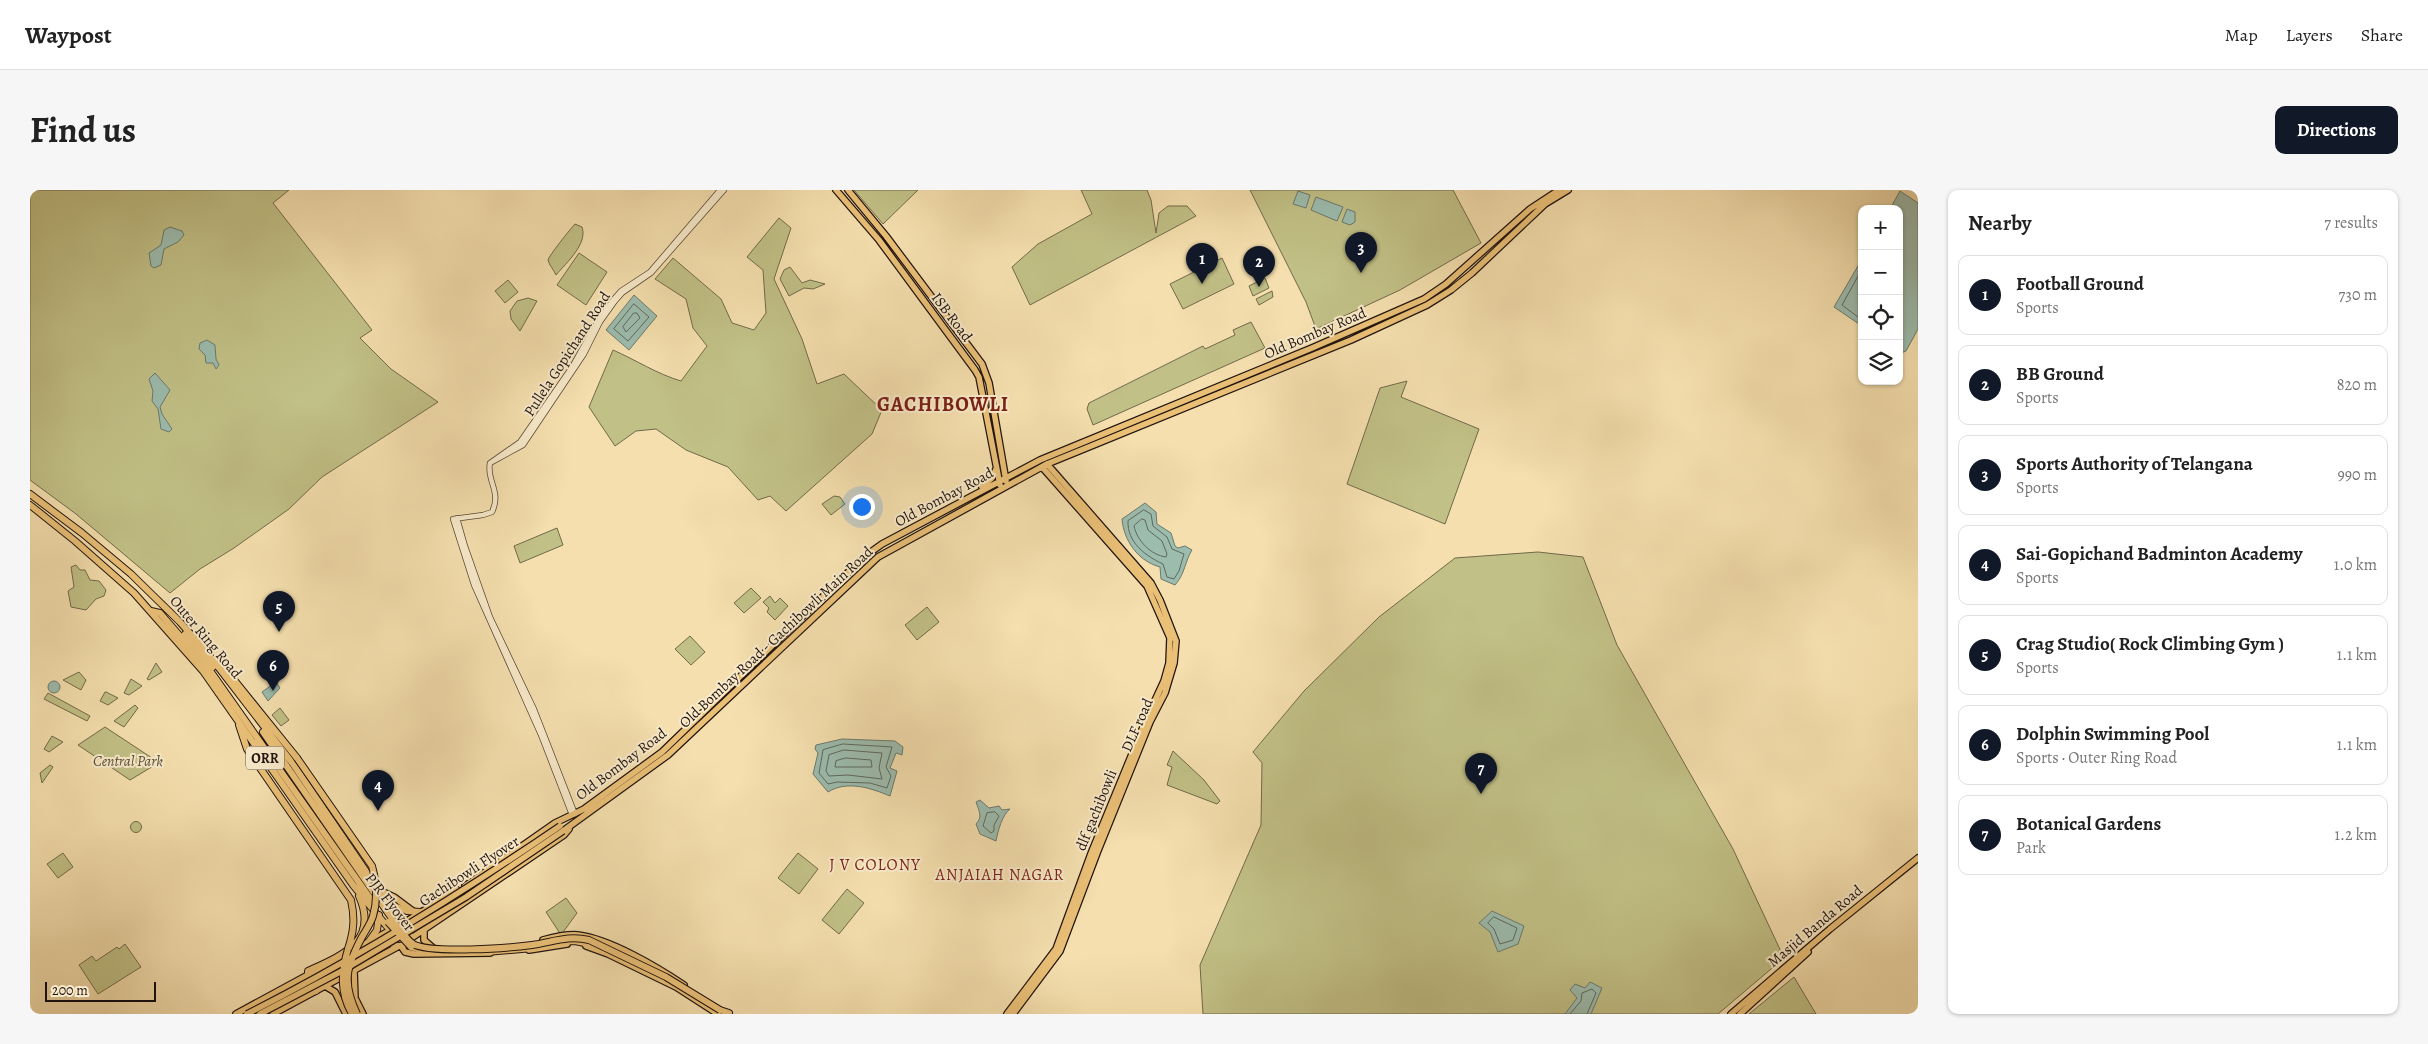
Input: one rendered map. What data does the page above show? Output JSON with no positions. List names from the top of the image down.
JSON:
{
  "streets": {
    "highway": ["Outer Ring Road", "ORR", "PJR Flyover"],
    "main road": [
      "ISB Road",
      "Old Bombay Road",
      "Old Bombay Road - Gachibowli Main Road",
      "DLF road",
      "dlf gachibowli",
      "Gachibowli Flyover",
      "Masjid Banda Road"
    ],
    "street": ["Pullela Gopichand Road"]
  },
  "crossings": [
    ["ISB Road", "Old Bombay Road"],
    ["ISB Road", "Old Bombay Road - Gachibowli Main Road"],
    ["Old Bombay Road", "Pullela Gopichand Road"],
    ["Old Bombay Road", "Outer Ring Road"],
    ["Old Bombay Road", "Old Bombay Road - Gachibowli Main Road"],
    ["Old Bombay Road", "DLF road"],
    ["Old Bombay Road", "Gachibowli Flyover"],
    ["Pullela Gopichand Road", "Gachibowli Flyover"],
    ["Outer Ring Road", "PJR Flyover"],
    ["Old Bombay Road - Gachibowli Main Road", "Gachibowli Flyover"],
    ["DLF road", "dlf gachibowli"]
  ],
  "districts": ["GACHIBOWLI", "J V COLONY", "ANJAIAH NAGAR"],
  "parks": ["Central Park"],
  "scale_bar": "200 m",
  "page": {
    "header": "Waypost",
    "nav": ["Map", "Layers", "Share"],
    "title": "Find us",
    "buttons": "Directions",
    "heading": ["Nearby", "7 results"],
    "map_buttons": ["+", "−"],
    "pins": [
      "3",
      "1",
      "2",
      "5",
      "6",
      "7",
      "4"
    ],
    "list": [
      {
        "mark": "1",
        "name": "Football Ground",
        "note": "Sports",
        "value": "730 m"
      },
      {
        "mark": "2",
        "name": "BB Ground",
        "note": "Sports",
        "value": "820 m"
      },
      {
        "mark": "3",
        "name": "Sports Authority of Telangana",
        "note": "Sports",
        "value": "990 m"
      },
      {
        "mark": "4",
        "name": "Sai-Gopichand Badminton Academy",
        "note": "Sports",
        "value": "1.0 km"
      },
      {
        "mark": "5",
        "name": "Crag Studio( Rock Climbing Gym )",
        "note": "Sports",
        "value": "1.1 km"
      },
      {
        "mark": "6",
        "name": "Dolphin Swimming Pool",
        "note": "Sports · Outer Ring Road",
        "value": "1.1 km"
      },
      {
        "mark": "7",
        "name": "Botanical Gardens",
        "note": "Park",
        "value": "1.2 km"
      }
    ],
    "scale": "200 m"
  }
}
